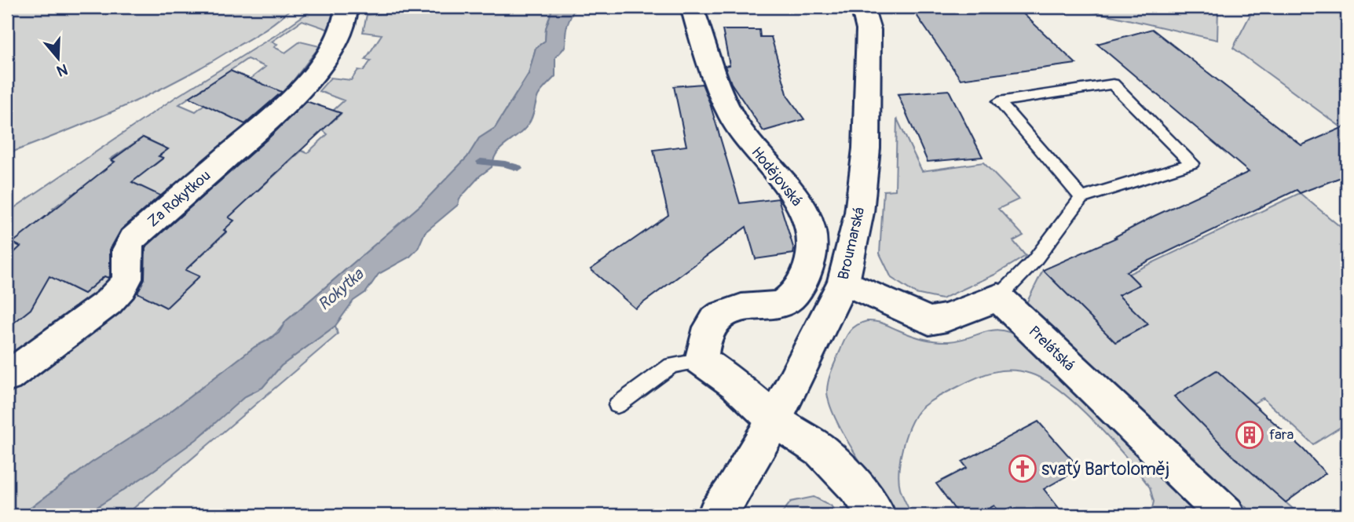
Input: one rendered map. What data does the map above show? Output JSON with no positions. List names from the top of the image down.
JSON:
{
  "streets": {
    "street": [
      "Hodějovská",
      "Za Rokytkou",
      "Broumarská",
      "Prelátská"
    ]
  },
  "water": ["Rokytka"],
  "places": {
    "building": ["fara"],
    "church": ["svatý Bartoloměj"]
  },
  "north": "bottom"
}
